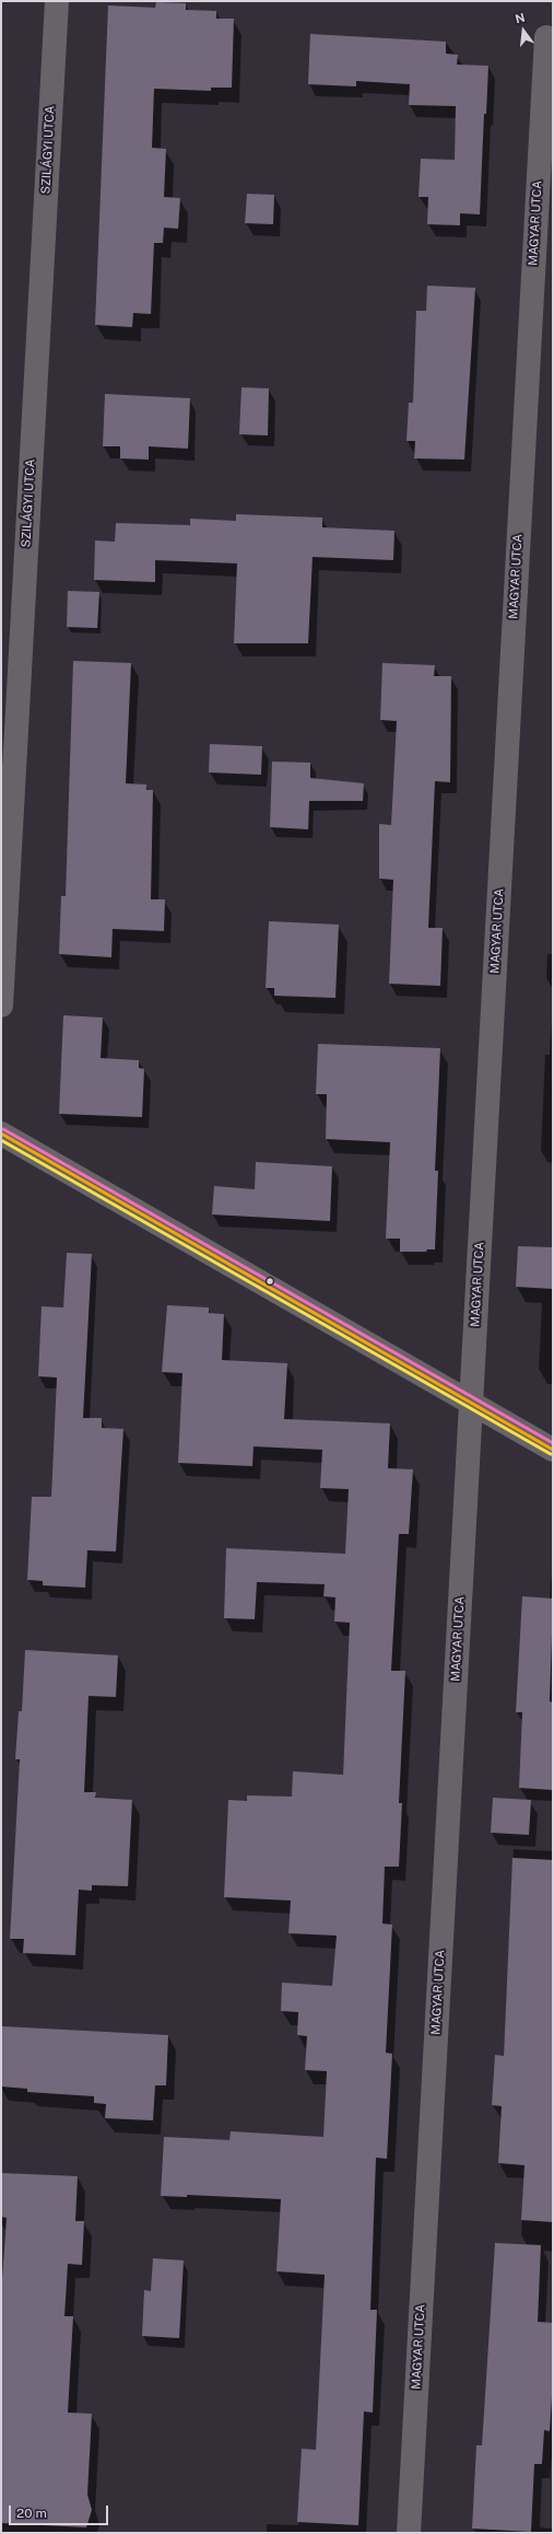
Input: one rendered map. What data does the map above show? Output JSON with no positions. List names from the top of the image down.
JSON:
{
  "streets": {
    "street": ["SZILÁGYI UTCA", "MAGYAR UTCA"]
  },
  "scale_bar": "20 m",
  "north": "top"
}
